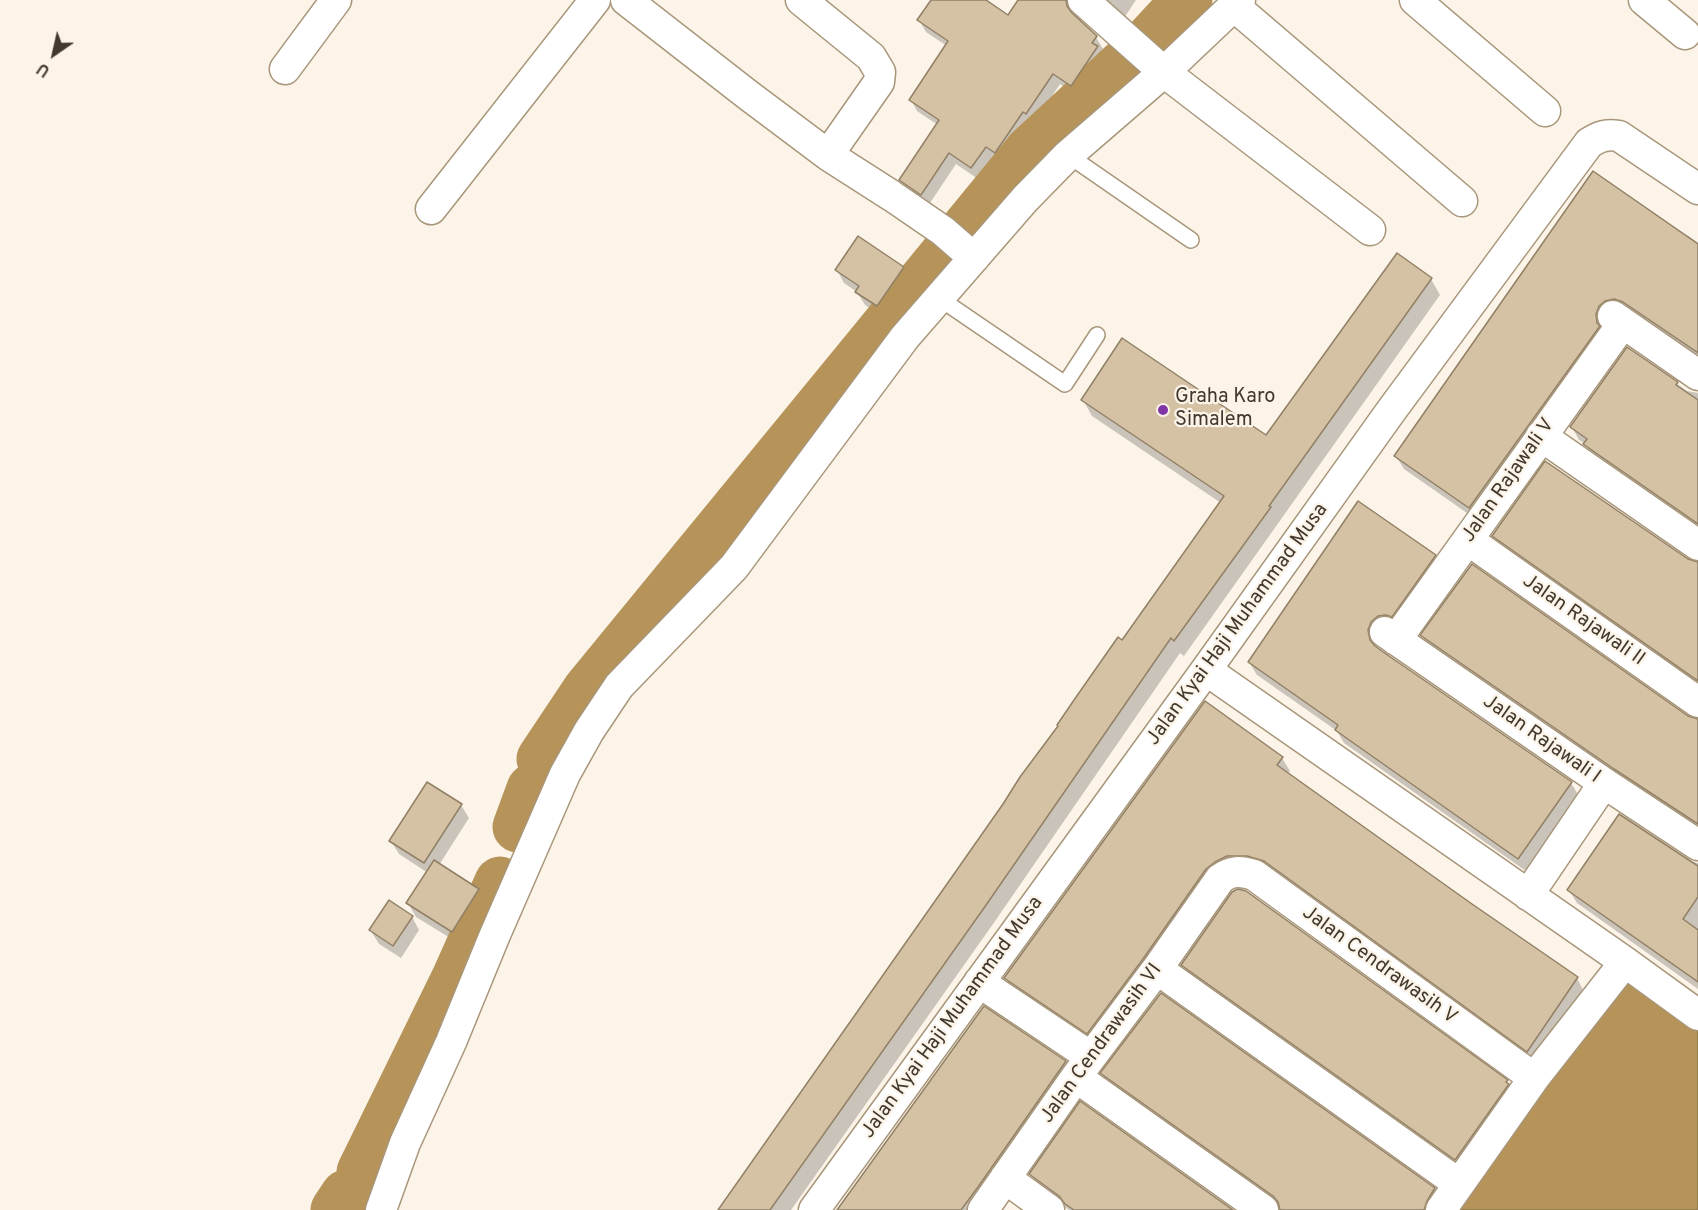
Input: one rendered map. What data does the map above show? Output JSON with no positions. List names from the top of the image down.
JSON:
{
  "streets": {
    "street": [
      "Jalan Rajawali V",
      "Jalan Rajawali II",
      "Jalan Kyai Haji Muhammad Musa",
      "Jalan Rajawali I",
      "Jalan Cendrawasih V",
      "Jalan Cendrawasih VI"
    ]
  },
  "crossings": [
    ["Jalan Rajawali V", "Jalan Rajawali II"],
    ["Jalan Rajawali V", "Jalan Rajawali I"],
    ["Jalan Cendrawasih V", "Jalan Cendrawasih VI"]
  ],
  "places": ["Graha Karo Simalem"],
  "north": "bottom left"
}
